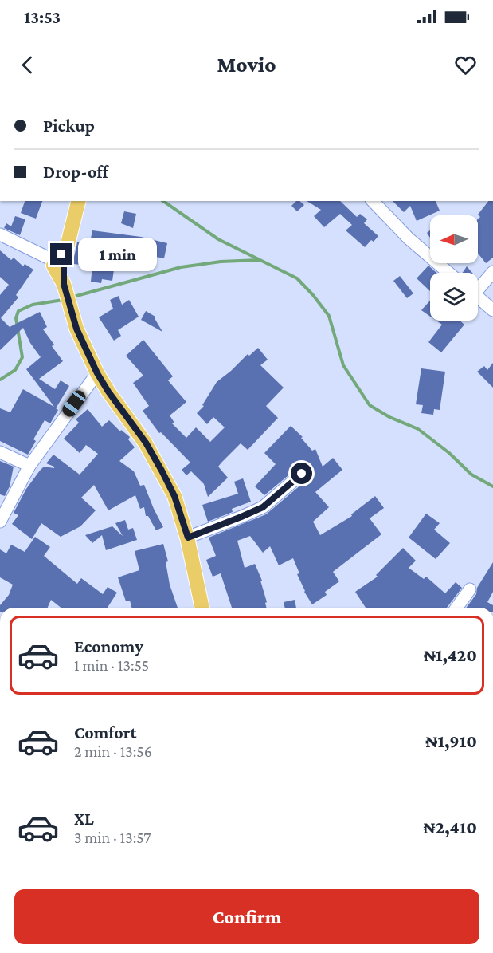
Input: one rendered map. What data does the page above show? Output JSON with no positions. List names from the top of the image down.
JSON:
{
  "north": "left",
  "page": {
    "status": "13:53",
    "header": "Movio",
    "banner": ["Pickup", "Drop-off"],
    "bubble": "1 min",
    "list": [
      {
        "name": "Economy",
        "note": "1 min · 13:55",
        "value": "₦1,420"
      },
      {
        "name": "Comfort",
        "note": "2 min · 13:56",
        "value": "₦1,910"
      },
      {
        "name": "XL",
        "note": "3 min · 13:57",
        "value": "₦2,410"
      }
    ],
    "buttons": "Confirm"
  }
}
